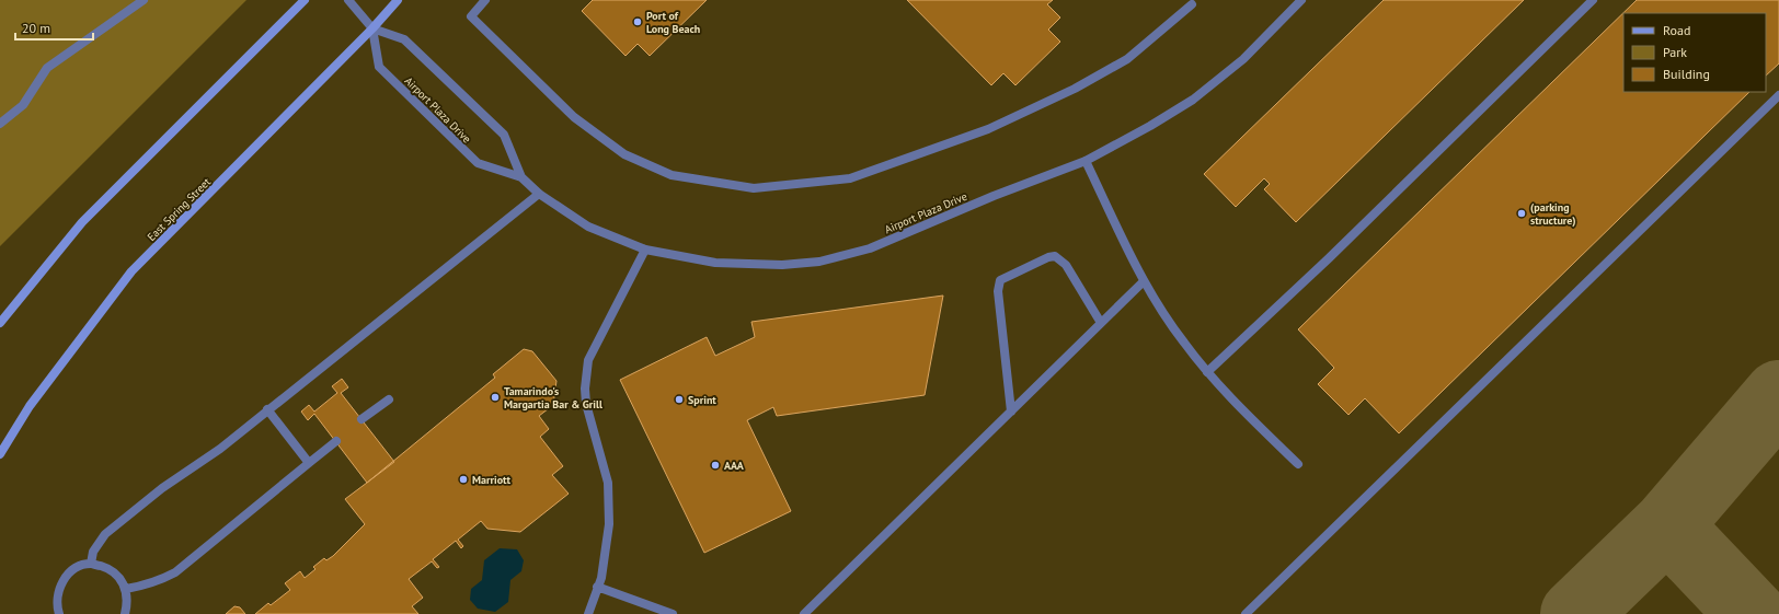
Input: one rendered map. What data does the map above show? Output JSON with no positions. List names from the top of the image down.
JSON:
{
  "streets": {
    "main road": ["East Spring Street"],
    "street": ["Airport Plaza Drive"]
  },
  "crossings": [
    ["Airport Plaza Drive", "East Spring Street"]
  ],
  "places": [
    "Port of Long Beach",
    "(parking structure)",
    "Tamarindo's Margartia Bar & Grill",
    "Sprint",
    "AAA",
    "Marriott"
  ],
  "legend": ["Road", "Park", "Building"],
  "scale_bar": "20 m"
}
